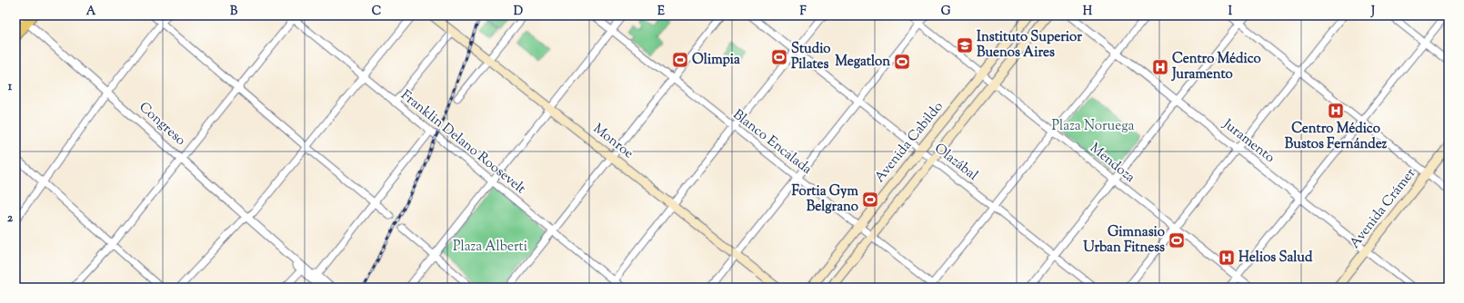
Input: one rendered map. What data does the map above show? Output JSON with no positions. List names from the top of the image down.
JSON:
{
  "streets": {
    "main road": ["Monroe", "Avenida Cabildo", "Avenida Crámer"],
    "street": [
      "Congreso",
      "Juramento",
      "Franklin Delano Roosevelt",
      "Blanco Encalada",
      "Olazábal",
      "Mendoza"
    ]
  },
  "crossings": [
    ["Juramento", "Avenida Crámer"],
    ["Blanco Encalada", "Avenida Cabildo"],
    ["Avenida Cabildo", "Olazábal"],
    ["Avenida Cabildo", "Mendoza"]
  ],
  "parks": ["Plaza Noruega", "Plaza Alberti"],
  "places": {
    "school or university": ["Instituto Superior Buenos Aires"],
    "sports": [
      "Studio Pilates",
      "Olimpia",
      "Megatlon",
      "Fortia Gym Belgrano",
      "Gimnasio Urban Fitness"
    ],
    "hospital": ["Centro Médico Juramento", "Centro Médico Bustos Fernández", "Helios Salud"]
  },
  "grid": {
    "columns": [
      "A",
      "B",
      "C",
      "D",
      "E",
      "F",
      "G",
      "H",
      "I",
      "J"
    ],
    "rows": ["1", "2"]
  }
}
